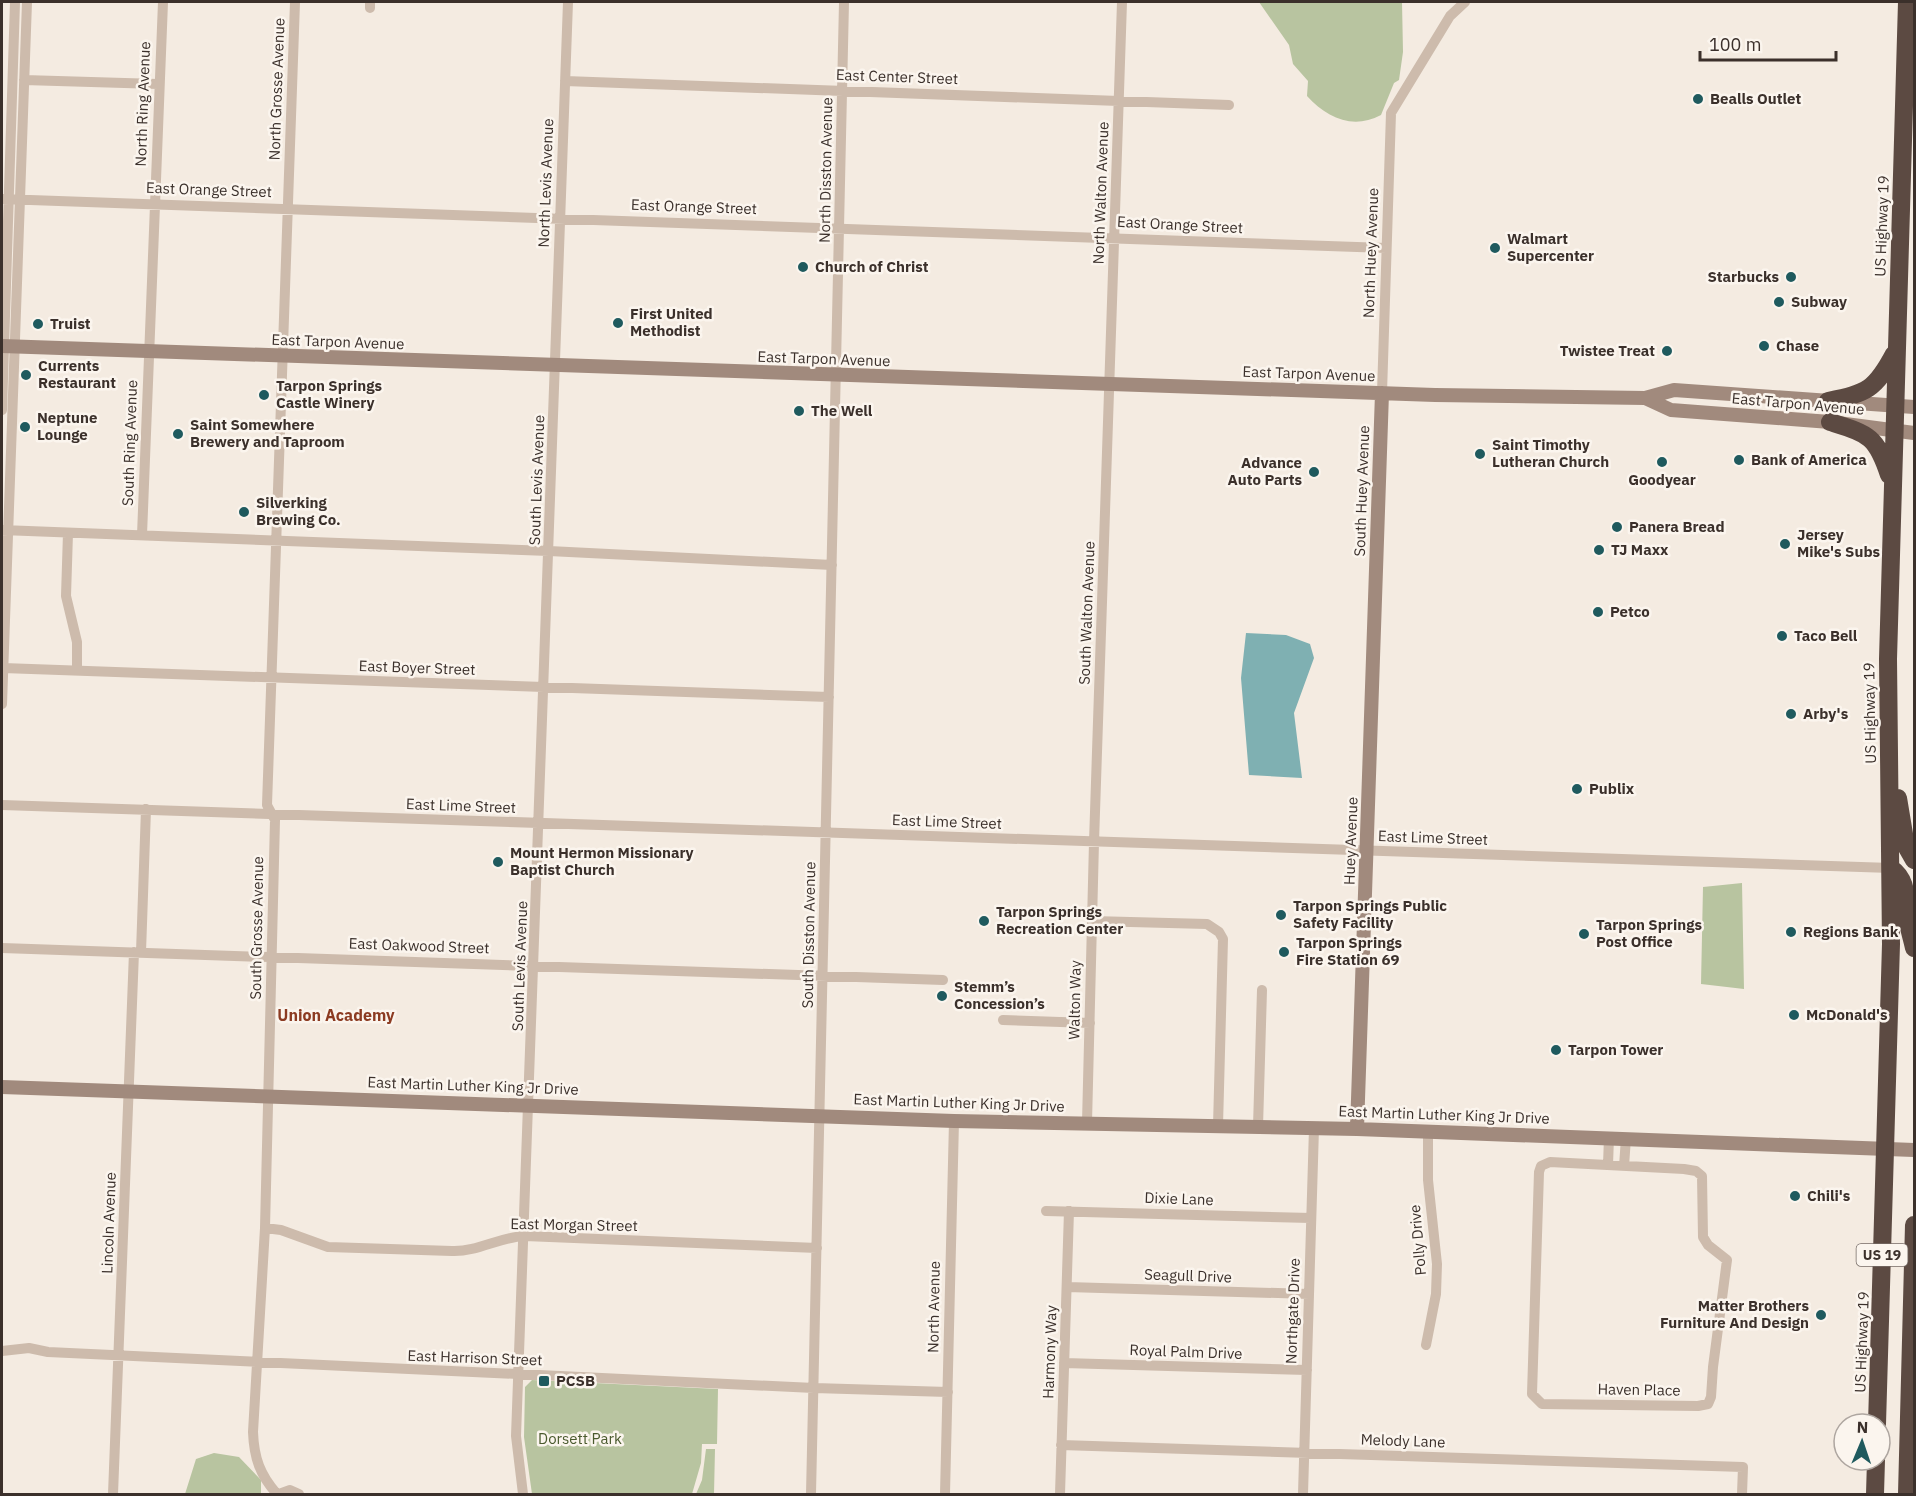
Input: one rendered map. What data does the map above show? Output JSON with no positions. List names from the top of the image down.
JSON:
{
  "streets": {
    "highway": ["US Highway 19", "US 19"],
    "street": [
      "East Center Street",
      "North Grosse Avenue",
      "North Ring Avenue",
      "North Disston Avenue",
      "North Levis Avenue",
      "East Orange Street",
      "North Walton Avenue",
      "North Huey Avenue",
      "East Tarpon Avenue",
      "South Ring Avenue",
      "South Levis Avenue",
      "South Huey Avenue",
      "South Walton Avenue",
      "East Boyer Street",
      "East Lime Street",
      "Huey Avenue",
      "South Grosse Avenue",
      "South Disston Avenue",
      "East Oakwood Street",
      "Walton Way",
      "East Martin Luther King Jr Drive",
      "Dixie Lane",
      "Lincoln Avenue",
      "East Morgan Street",
      "Polly Drive",
      "Seagull Drive",
      "North Avenue",
      "Northgate Drive",
      "Harmony Way",
      "Royal Palm Drive",
      "East Harrison Street",
      "Haven Place",
      "Melody Lane"
    ]
  },
  "crossings": [
    ["East Center Street", "North Disston Avenue"],
    ["East Center Street", "North Levis Avenue"],
    ["East Center Street", "North Walton Avenue"],
    ["North Grosse Avenue", "East Orange Street"],
    ["North Grosse Avenue", "East Tarpon Avenue"],
    ["North Grosse Avenue", "South Grosse Avenue"],
    ["North Ring Avenue", "East Orange Street"],
    ["North Ring Avenue", "East Tarpon Avenue"],
    ["North Ring Avenue", "South Ring Avenue"],
    ["North Disston Avenue", "East Orange Street"],
    ["North Disston Avenue", "East Tarpon Avenue"],
    ["North Disston Avenue", "South Disston Avenue"],
    ["North Levis Avenue", "East Orange Street"],
    ["North Levis Avenue", "East Tarpon Avenue"],
    ["North Levis Avenue", "South Levis Avenue"],
    ["East Orange Street", "North Walton Avenue"],
    ["East Orange Street", "North Huey Avenue"],
    ["North Walton Avenue", "East Tarpon Avenue"],
    ["North Walton Avenue", "South Walton Avenue"],
    ["US Highway 19", "East Tarpon Avenue"],
    ["US Highway 19", "East Lime Street"],
    ["US Highway 19", "East Martin Luther King Jr Drive"],
    ["North Huey Avenue", "East Tarpon Avenue"],
    ["North Huey Avenue", "South Huey Avenue"],
    ["East Tarpon Avenue", "South Ring Avenue"],
    ["East Tarpon Avenue", "South Levis Avenue"],
    ["East Tarpon Avenue", "South Huey Avenue"],
    ["East Tarpon Avenue", "South Walton Avenue"],
    ["East Tarpon Avenue", "South Grosse Avenue"],
    ["East Tarpon Avenue", "South Disston Avenue"],
    ["South Levis Avenue", "East Boyer Street"],
    ["South Levis Avenue", "East Lime Street"],
    ["South Levis Avenue", "East Oakwood Street"],
    ["South Levis Avenue", "East Martin Luther King Jr Drive"],
    ["South Levis Avenue", "East Morgan Street"],
    ["South Levis Avenue", "East Harrison Street"],
    ["South Huey Avenue", "Huey Avenue"],
    ["South Walton Avenue", "East Lime Street"],
    ["South Walton Avenue", "Walton Way"],
    ["East Boyer Street", "South Grosse Avenue"],
    ["East Boyer Street", "South Disston Avenue"],
    ["East Lime Street", "Huey Avenue"],
    ["East Lime Street", "South Grosse Avenue"],
    ["East Lime Street", "South Disston Avenue"],
    ["East Lime Street", "Walton Way"],
    ["East Lime Street", "Lincoln Avenue"],
    ["Huey Avenue", "East Martin Luther King Jr Drive"],
    ["South Grosse Avenue", "East Oakwood Street"],
    ["South Grosse Avenue", "East Martin Luther King Jr Drive"],
    ["South Grosse Avenue", "East Morgan Street"],
    ["South Grosse Avenue", "East Harrison Street"],
    ["South Disston Avenue", "East Oakwood Street"],
    ["South Disston Avenue", "East Martin Luther King Jr Drive"],
    ["South Disston Avenue", "East Morgan Street"],
    ["South Disston Avenue", "East Harrison Street"],
    ["East Oakwood Street", "Lincoln Avenue"],
    ["Walton Way", "East Martin Luther King Jr Drive"],
    ["East Martin Luther King Jr Drive", "Lincoln Avenue"],
    ["East Martin Luther King Jr Drive", "Polly Drive"],
    ["East Martin Luther King Jr Drive", "North Avenue"],
    ["East Martin Luther King Jr Drive", "Northgate Drive"],
    ["Dixie Lane", "Northgate Drive"],
    ["Dixie Lane", "Harmony Way"],
    ["Lincoln Avenue", "East Harrison Street"],
    ["Seagull Drive", "Northgate Drive"],
    ["Seagull Drive", "Harmony Way"],
    ["North Avenue", "East Harrison Street"],
    ["Northgate Drive", "Royal Palm Drive"],
    ["Northgate Drive", "Melody Lane"],
    ["Harmony Way", "Royal Palm Drive"],
    ["Harmony Way", "Melody Lane"]
  ],
  "districts": ["Union Academy"],
  "parks": ["Dorsett Park"],
  "places": {
    "other": [
      "Bealls Outlet",
      "Walmart Supercenter",
      "Church of Christ",
      "Starbucks",
      "Subway",
      "First United Methodist",
      "Truist",
      "Chase",
      "Twistee Treat",
      "Currents Restaurant",
      "Tarpon Springs Castle Winery",
      "The Well",
      "Neptune Lounge",
      "Saint Somewhere Brewery and Taproom",
      "Saint Timothy Lutheran Church",
      "Bank of America",
      "Goodyear",
      "Advance Auto Parts",
      "Silverking Brewing Co.",
      "Panera Bread",
      "Jersey Mike's Subs",
      "TJ Maxx",
      "Petco",
      "Taco Bell",
      "Arby's",
      "Publix",
      "Mount Hermon Missionary Baptist Church",
      "Tarpon Springs Public Safety Facility",
      "Tarpon Springs Recreation Center",
      "Regions Bank",
      "Tarpon Springs Post Office",
      "Tarpon Springs Fire Station 69",
      "Stemm’s Concession’s",
      "McDonald's",
      "Tarpon Tower",
      "Chili's",
      "Matter Brothers Furniture And Design"
    ],
    "transit": ["PCSB"]
  },
  "scale_bar": "100 m",
  "north": "top"
}
